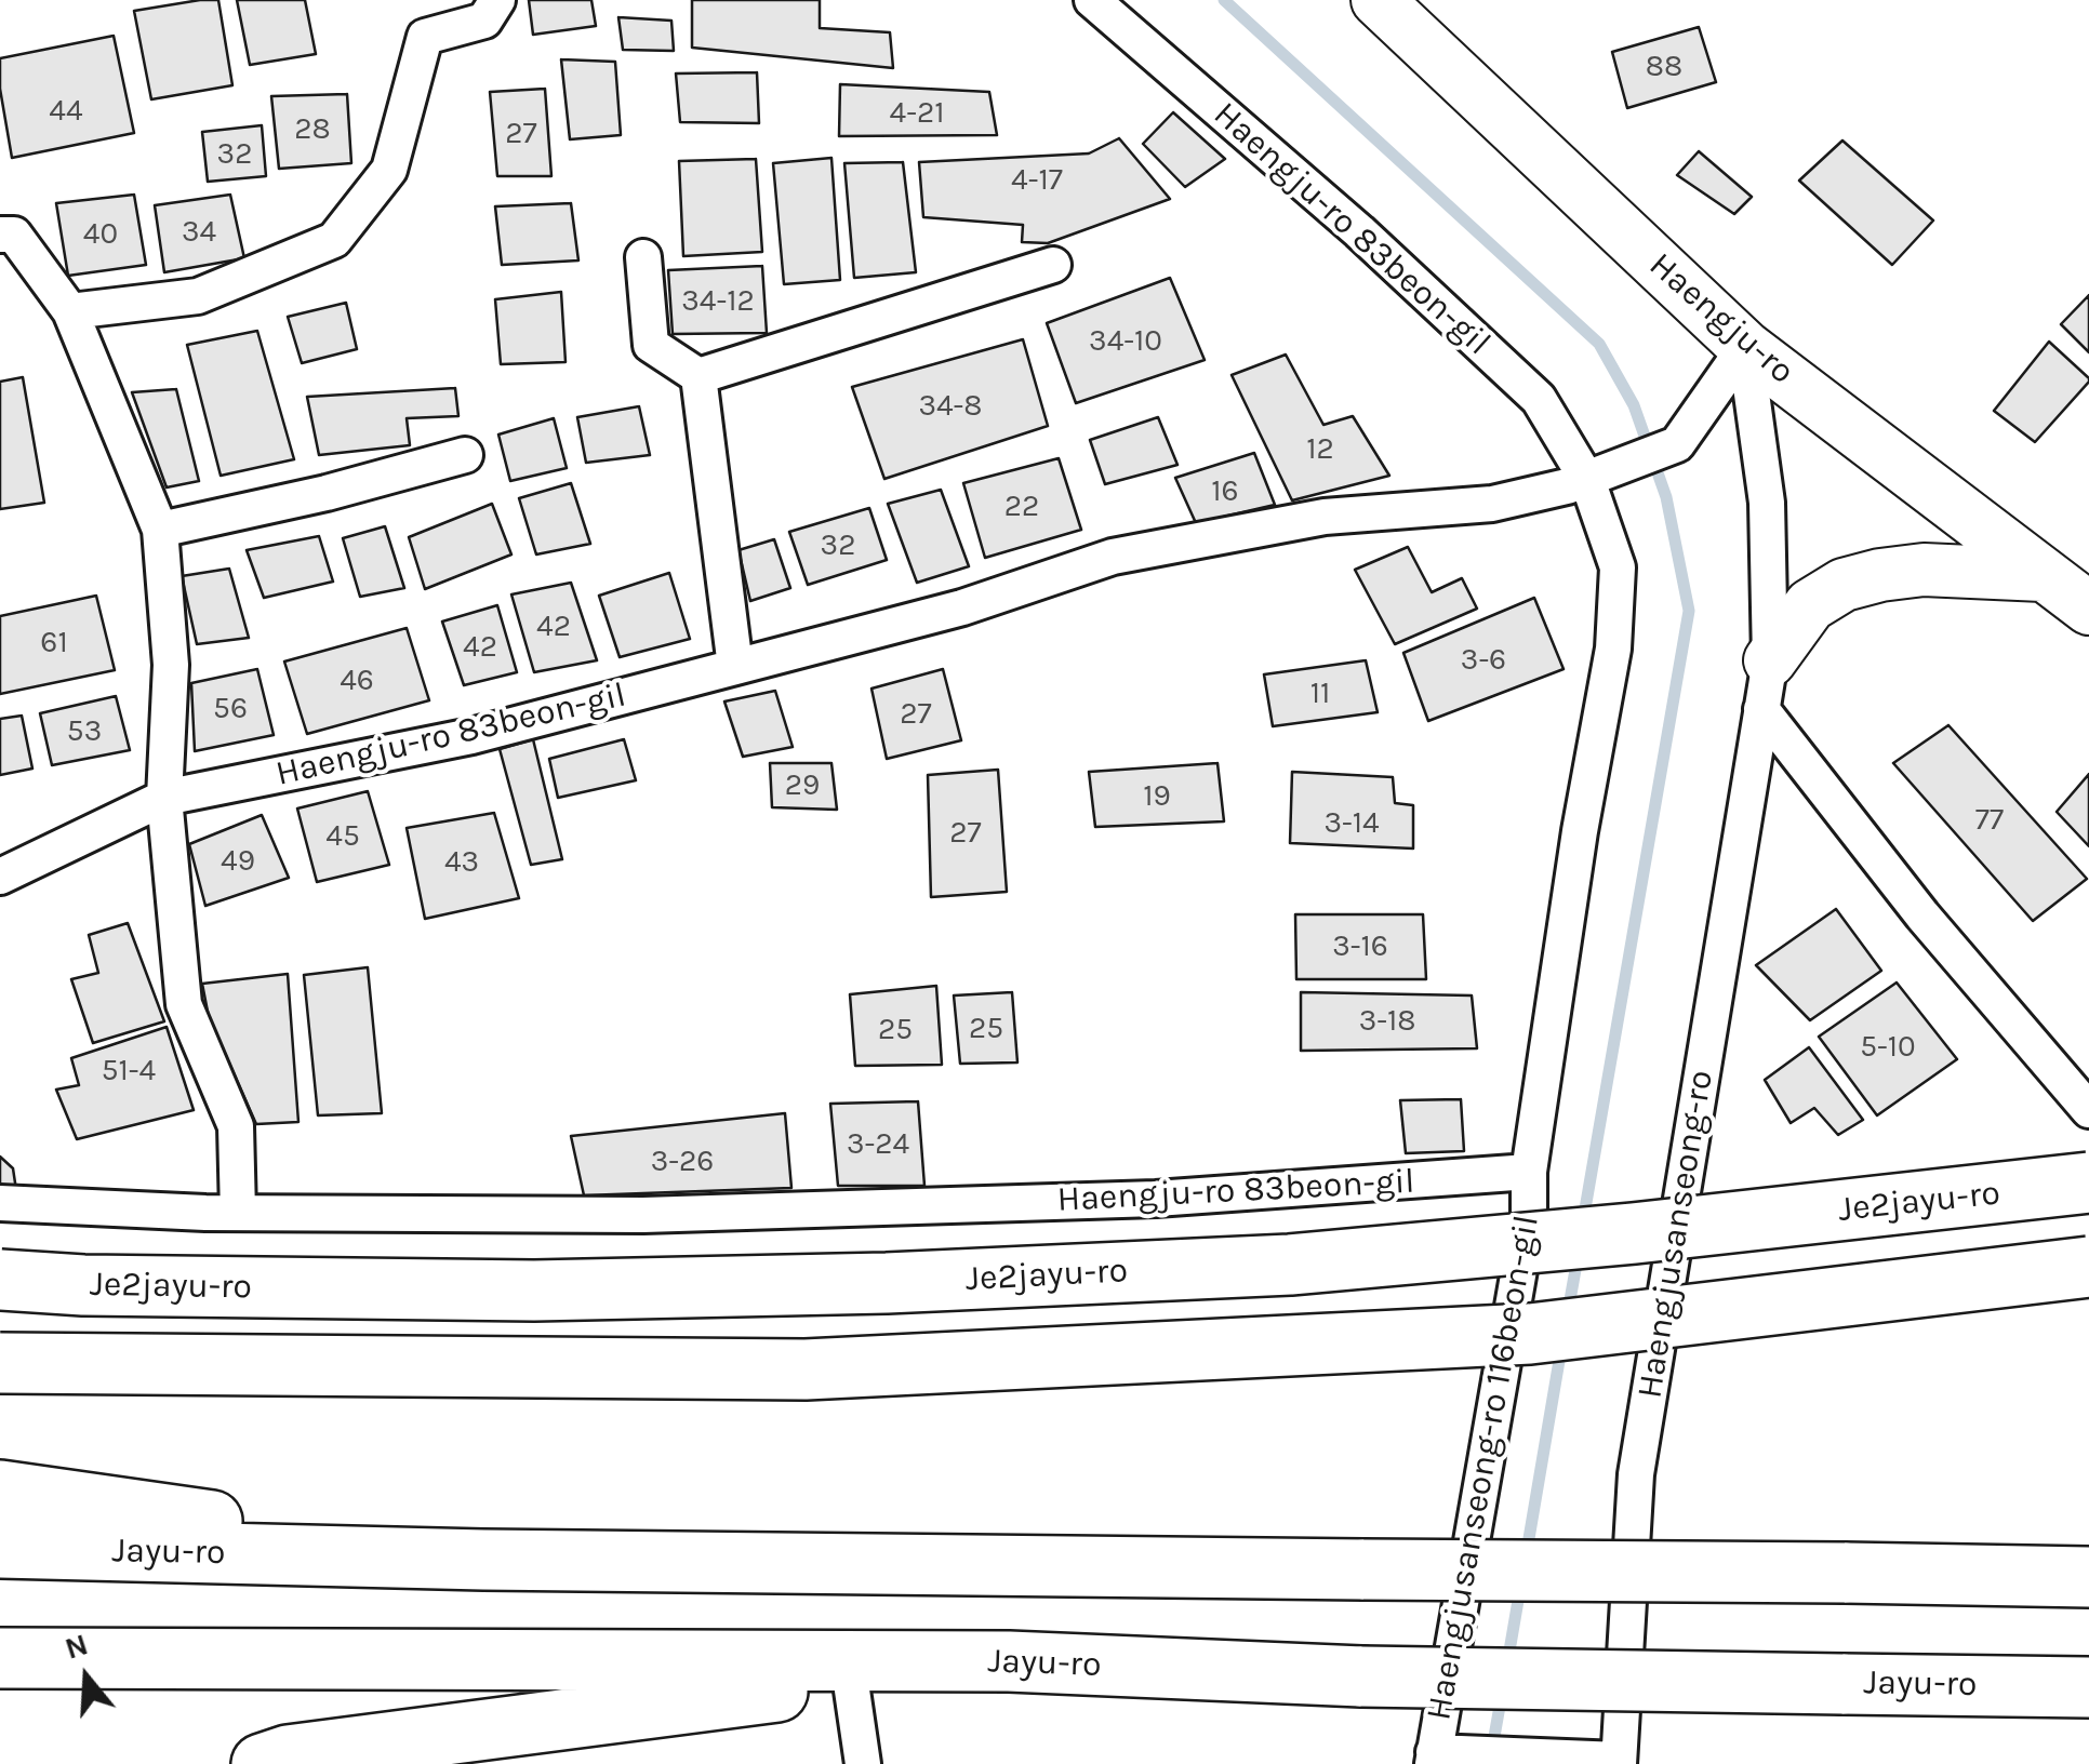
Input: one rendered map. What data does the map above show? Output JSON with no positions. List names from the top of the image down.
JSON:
{
  "streets": {
    "highway": ["Je2jayu-ro", "Jayu-ro"],
    "main road": ["Haengju-ro"],
    "street": ["Haengju-ro 83beon-gil", "Haengjusanseong-ro", "Haengjusanseong-ro 116beon-gil"]
  },
  "crossings": [
    ["Haengju-ro 83beon-gil", "Haengjusanseong-ro 116beon-gil"],
    ["Haengju-ro", "Haengjusanseong-ro"]
  ],
  "house_numbers": [
    "88",
    "44",
    "4-21",
    "28",
    "27",
    "32",
    "4-17",
    "34",
    "40",
    "34-12",
    "34-10",
    "34-8",
    "12",
    "16",
    "22",
    "32",
    "42",
    "61",
    "42",
    "3-6",
    "46",
    "11",
    "56",
    "27",
    "53",
    "29",
    "19",
    "77",
    "3-14",
    "27",
    "45",
    "49",
    "43",
    "3-16",
    "3-18",
    "25",
    "25",
    "5-10",
    "51-4",
    "3-24",
    "3-26"
  ],
  "north": "top"
}
